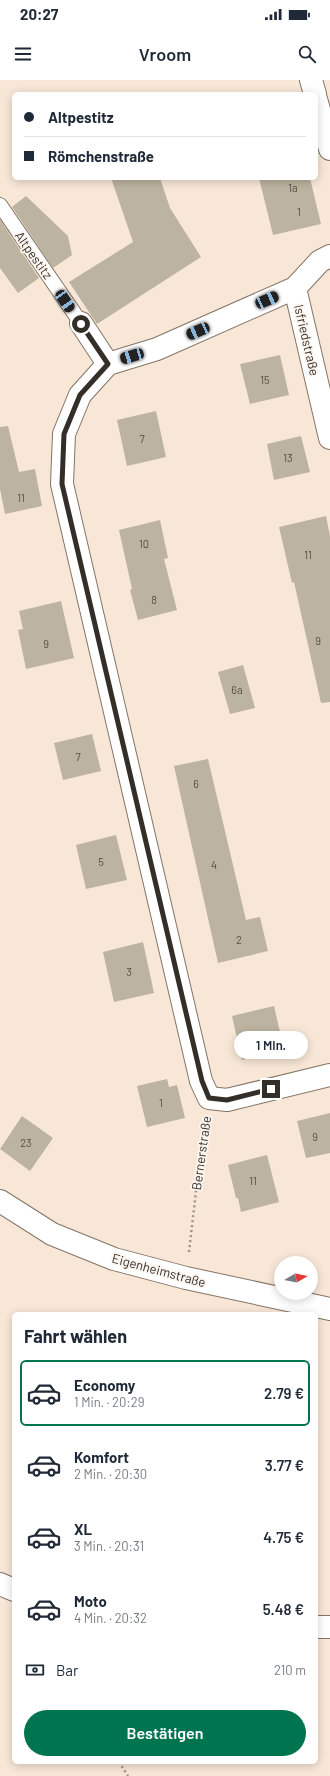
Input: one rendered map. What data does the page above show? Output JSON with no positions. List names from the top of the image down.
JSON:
{
  "streets": {
    "street": [
      "Altpestitz",
      "Isfriedstraße",
      "Bernerstraße",
      "Eigenheimstraße"
    ]
  },
  "crossings": [
    ["Altpestitz", "Bernerstraße"],
    ["Bernerstraße", "Eigenheimstraße"]
  ],
  "house_numbers": [
    "1a",
    "1",
    "15",
    "7",
    "13",
    "11",
    "10",
    "11",
    "8",
    "9",
    "9",
    "6a",
    "7",
    "6",
    "5",
    "4",
    "2",
    "3",
    "1",
    "9",
    "23",
    "11"
  ],
  "north": "right",
  "page": {
    "status": "20:27",
    "header": "Vroom",
    "banner": ["Altpestitz", "Römchenstraße"],
    "bubble": "1 Min.",
    "heading": "Fahrt wählen",
    "list": [
      {
        "name": "Economy",
        "note": "1 Min. · 20:29",
        "value": "2.79 €"
      },
      {
        "name": "Komfort",
        "note": "2 Min. · 20:30",
        "value": "3.77 €"
      },
      {
        "name": "XL",
        "note": "3 Min. · 20:31",
        "value": "4.75 €"
      },
      {
        "name": "Moto",
        "note": "4 Min. · 20:32",
        "value": "5.48 €"
      }
    ],
    "pay": ["Bar", "210 m"],
    "buttons": "Bestätigen"
  }
}
